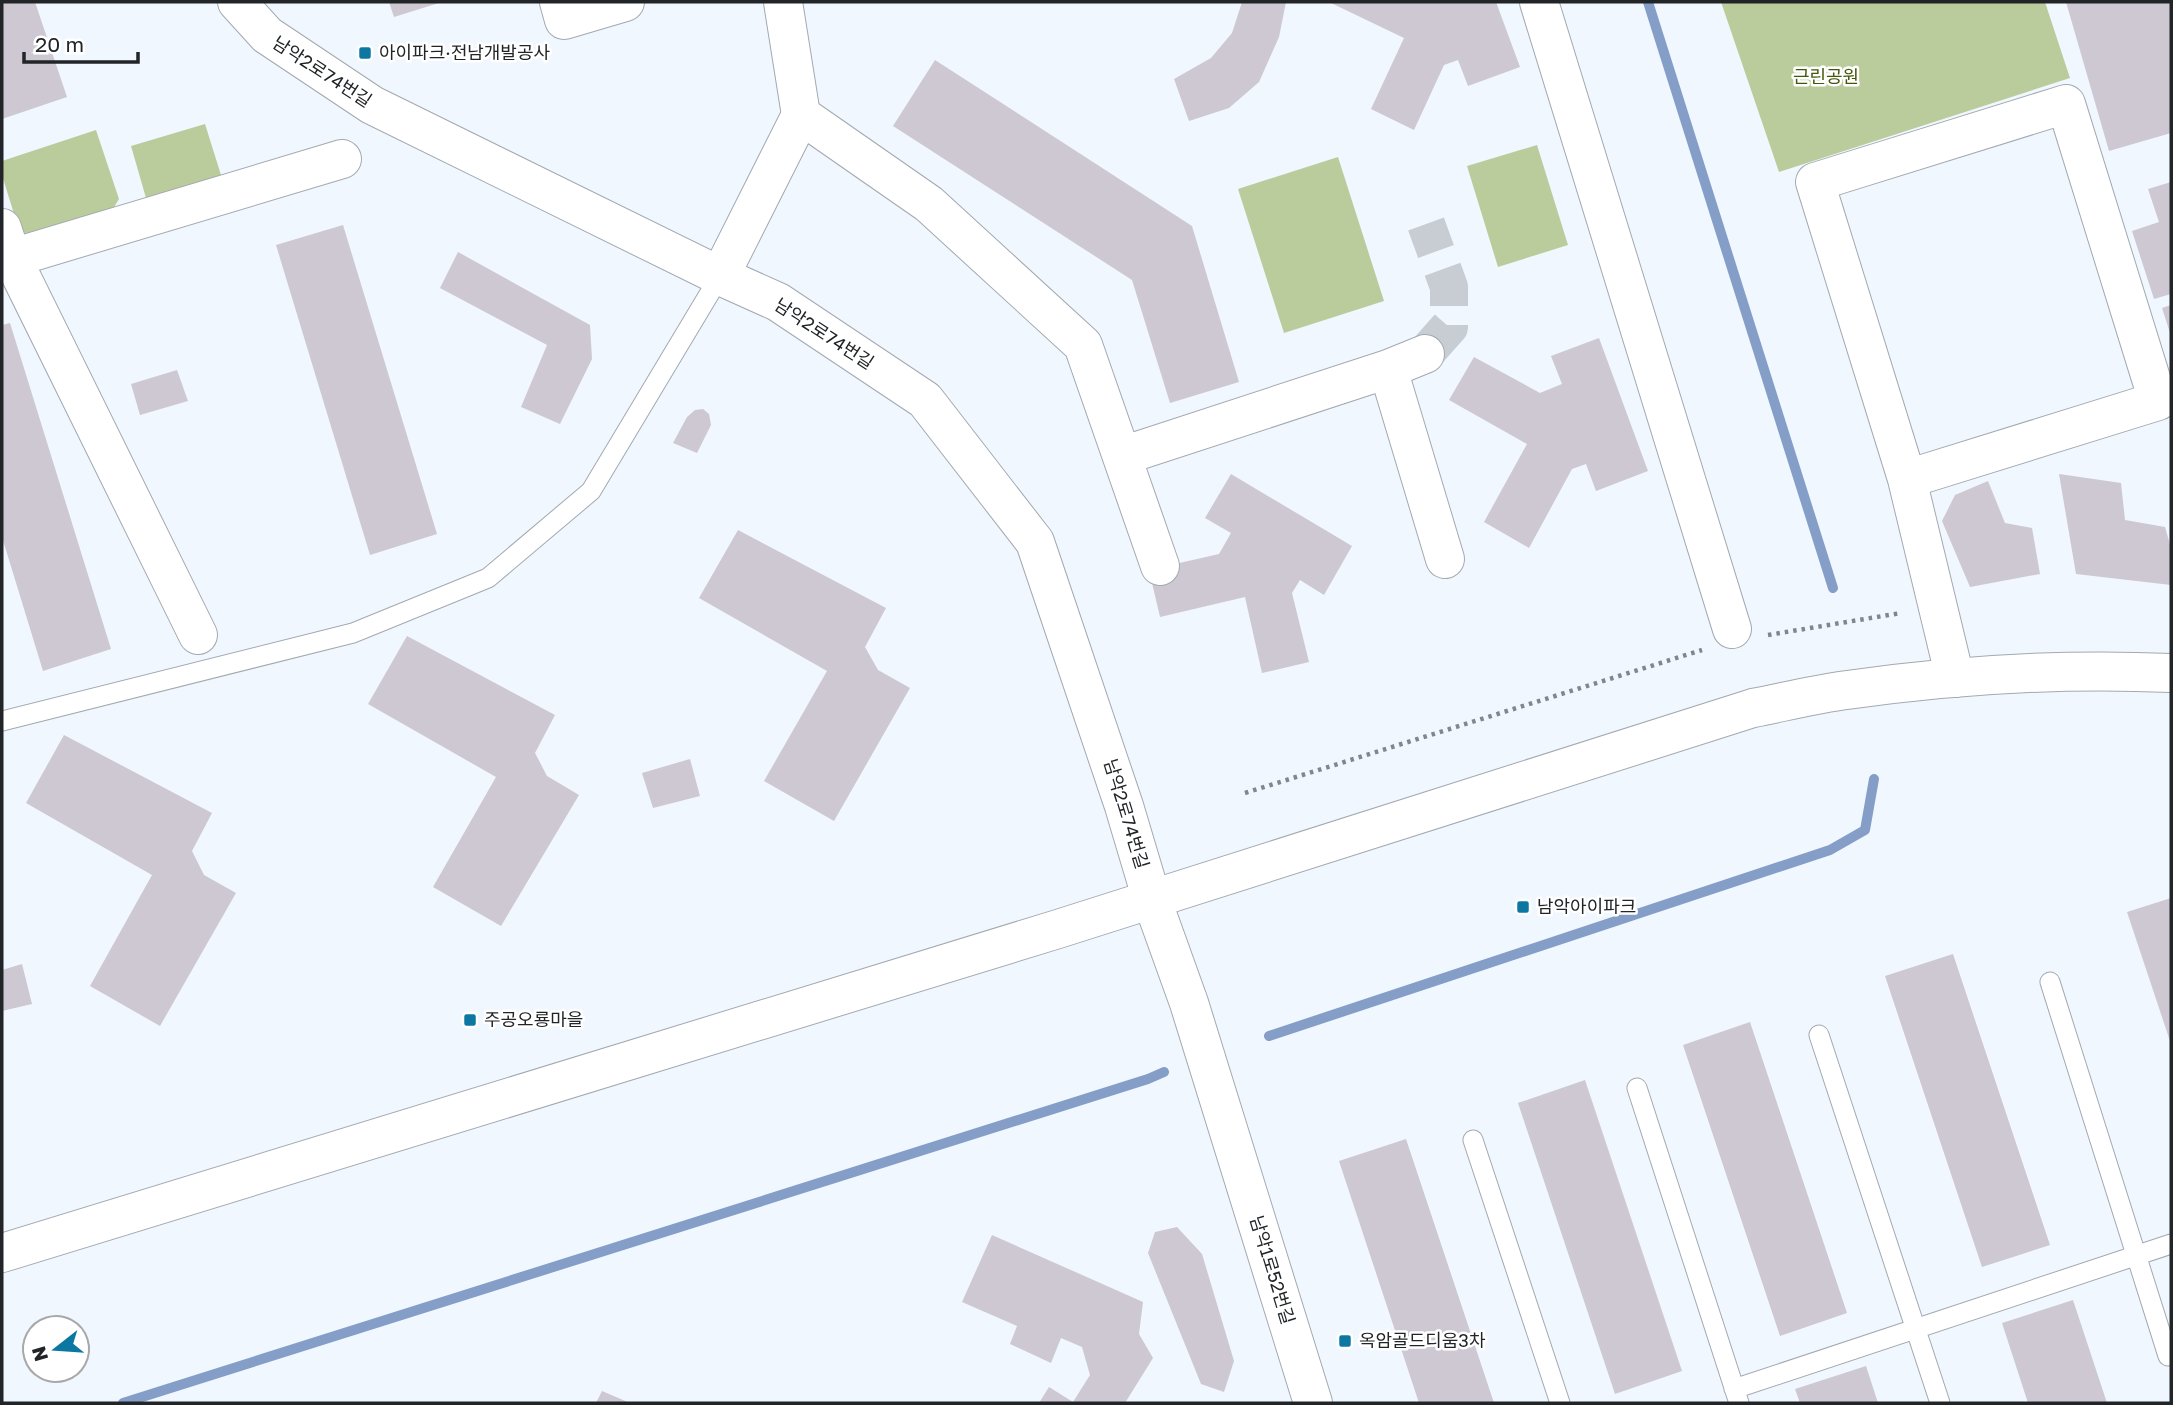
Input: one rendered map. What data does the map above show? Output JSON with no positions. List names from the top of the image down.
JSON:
{
  "streets": {
    "street": ["남악2로74번길", "남악1로52번길"]
  },
  "crossings": [
    ["남악2로74번길", "남악1로52번길"]
  ],
  "parks": ["근린공원"],
  "places": {
    "transit": [
      "아이파크·전남개발공사",
      "남악아이파크",
      "주공오룡마을",
      "옥암골드디움3차"
    ]
  },
  "scale_bar": "20 m",
  "north": "left"
}
